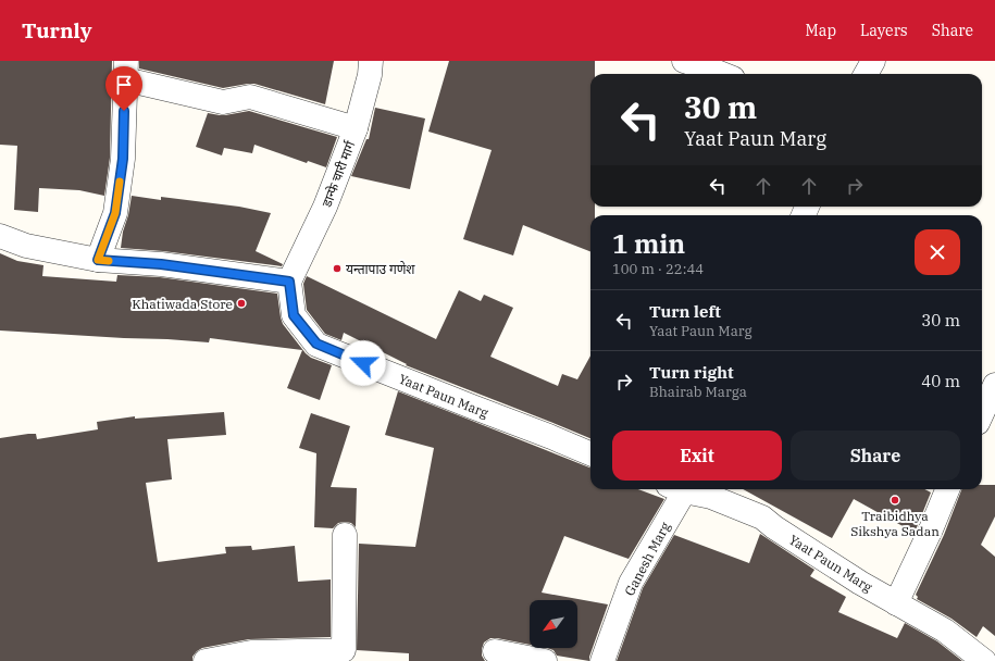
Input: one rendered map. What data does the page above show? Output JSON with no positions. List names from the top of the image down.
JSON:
{
  "streets": {
    "street": ["डान्फे चारी मार्ग", "Yaat Paun Marg", "Ganesh Marg"]
  },
  "crossings": [
    ["डान्फे चारी मार्ग", "Yaat Paun Marg"]
  ],
  "places": ["यन्तापाउ गणेश", "Khatiwada Store", "Traibidhya Sikshya Sadan"],
  "north": "bottom left",
  "page": {
    "header": "Turnly",
    "nav": ["Map", "Layers", "Share"],
    "turn": ["30 m", "Yaat Paun Marg"],
    "heading": ["1 min", "100 m · 22:44"],
    "list": [
      {
        "name": "Turn left",
        "note": "Yaat Paun Marg",
        "value": "30 m"
      },
      {
        "name": "Turn right",
        "note": "Bhairab Marga",
        "value": "40 m"
      }
    ],
    "buttons": ["Exit", "Share"]
  }
}
